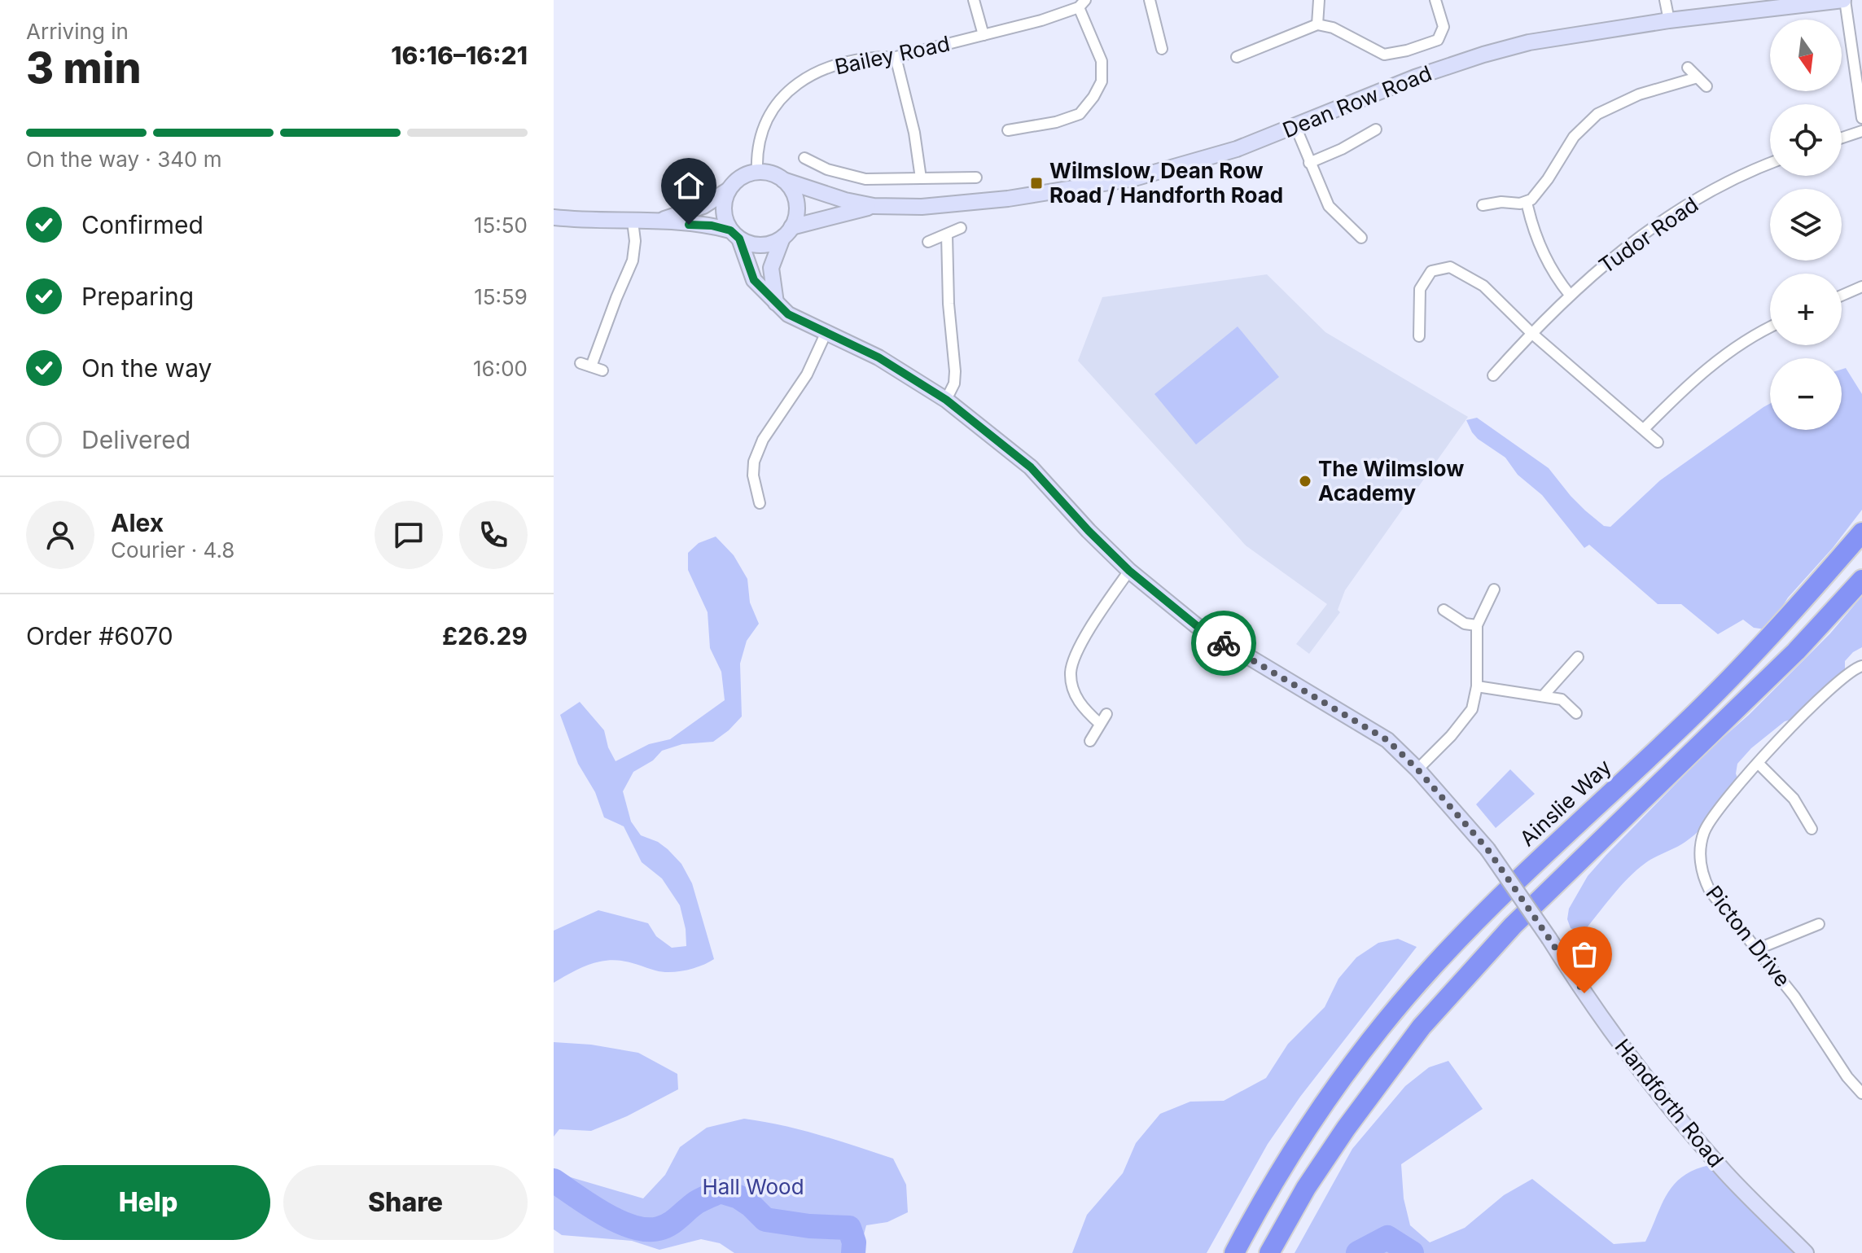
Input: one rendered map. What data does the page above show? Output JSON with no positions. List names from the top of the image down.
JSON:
{
  "streets": {
    "highway": ["Ainslie Way"],
    "main road": ["Dean Row Road", "Handforth Road"],
    "street": ["Bailey Road", "Tudor Road", "Picton Drive"]
  },
  "crossings": [
    ["Bailey Road", "Dean Row Road"],
    ["Bailey Road", "Handforth Road"],
    ["Dean Row Road", "Handforth Road"]
  ],
  "parks": ["Hall Wood"],
  "places": {
    "transit": ["Wilmslow, Dean Row Road / Handforth Road"],
    "other": ["The Wilmslow Academy"]
  },
  "north": "bottom",
  "page": {
    "heading": ["3 min", "Arriving in", "16:16–16:21"],
    "panel": [
      "Alex",
      "Courier · 4.8",
      "Order #6070",
      "£26.29"
    ],
    "map_buttons": ["+", "−"],
    "bar": "On the way · 340 m",
    "list": [
      ["Confirmed", "15:50"],
      ["Preparing", "15:59"],
      ["On the way", "16:00"],
      "Delivered"
    ],
    "buttons": ["Help", "Share"]
  }
}
